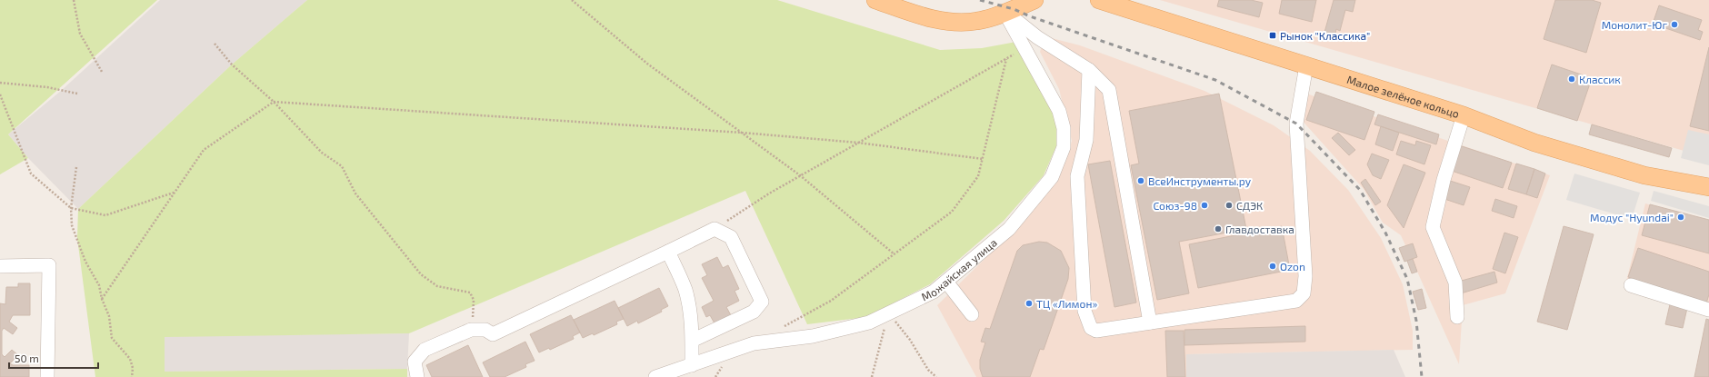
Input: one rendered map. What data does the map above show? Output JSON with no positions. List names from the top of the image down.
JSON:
{
  "streets": {
    "main road": ["Малое зелёное кольцо"],
    "street": ["Можайская улица"]
  },
  "places": {
    "other": [
      "Монолит-Юг",
      "Классик",
      "ВсеИнструменты.ру",
      "Союз-98",
      "СДЭК",
      "Модус \"Hyundai\"",
      "Главдоставка",
      "Ozon",
      "ТЦ «Лимон»"
    ],
    "transit": ["Рынок \"Классика\""]
  },
  "scale_bar": "50 m"
}
